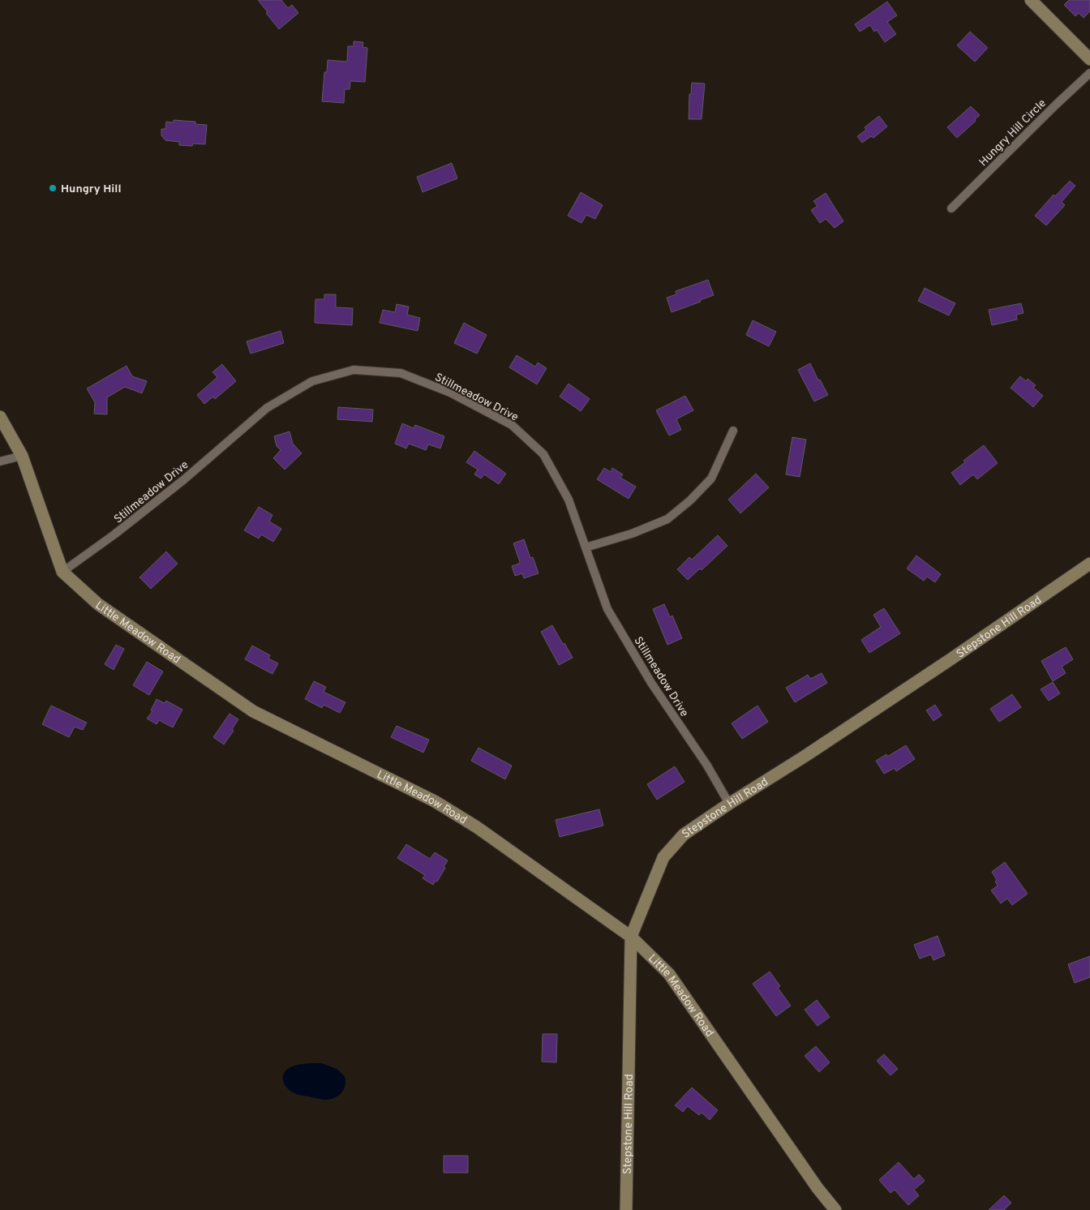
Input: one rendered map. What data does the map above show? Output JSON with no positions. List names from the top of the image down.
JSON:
{
  "streets": {
    "street": [
      "Hungry Hill Circle",
      "Stillmeadow Drive",
      "Stepstone Hill Road",
      "Little Meadow Road"
    ]
  },
  "crossings": [
    ["Stillmeadow Drive", "Stepstone Hill Road"],
    ["Stillmeadow Drive", "Little Meadow Road"],
    ["Stepstone Hill Road", "Little Meadow Road"]
  ],
  "places": ["Hungry Hill"]
}
